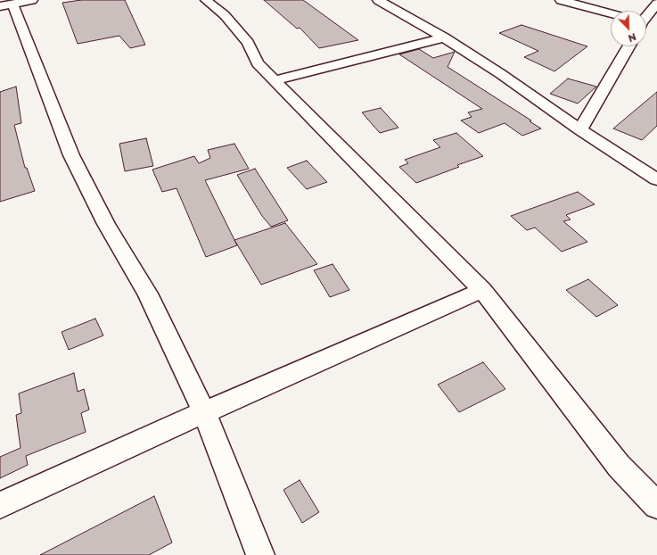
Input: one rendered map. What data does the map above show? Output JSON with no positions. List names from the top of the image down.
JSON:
{
  "north": "bottom right"
}
